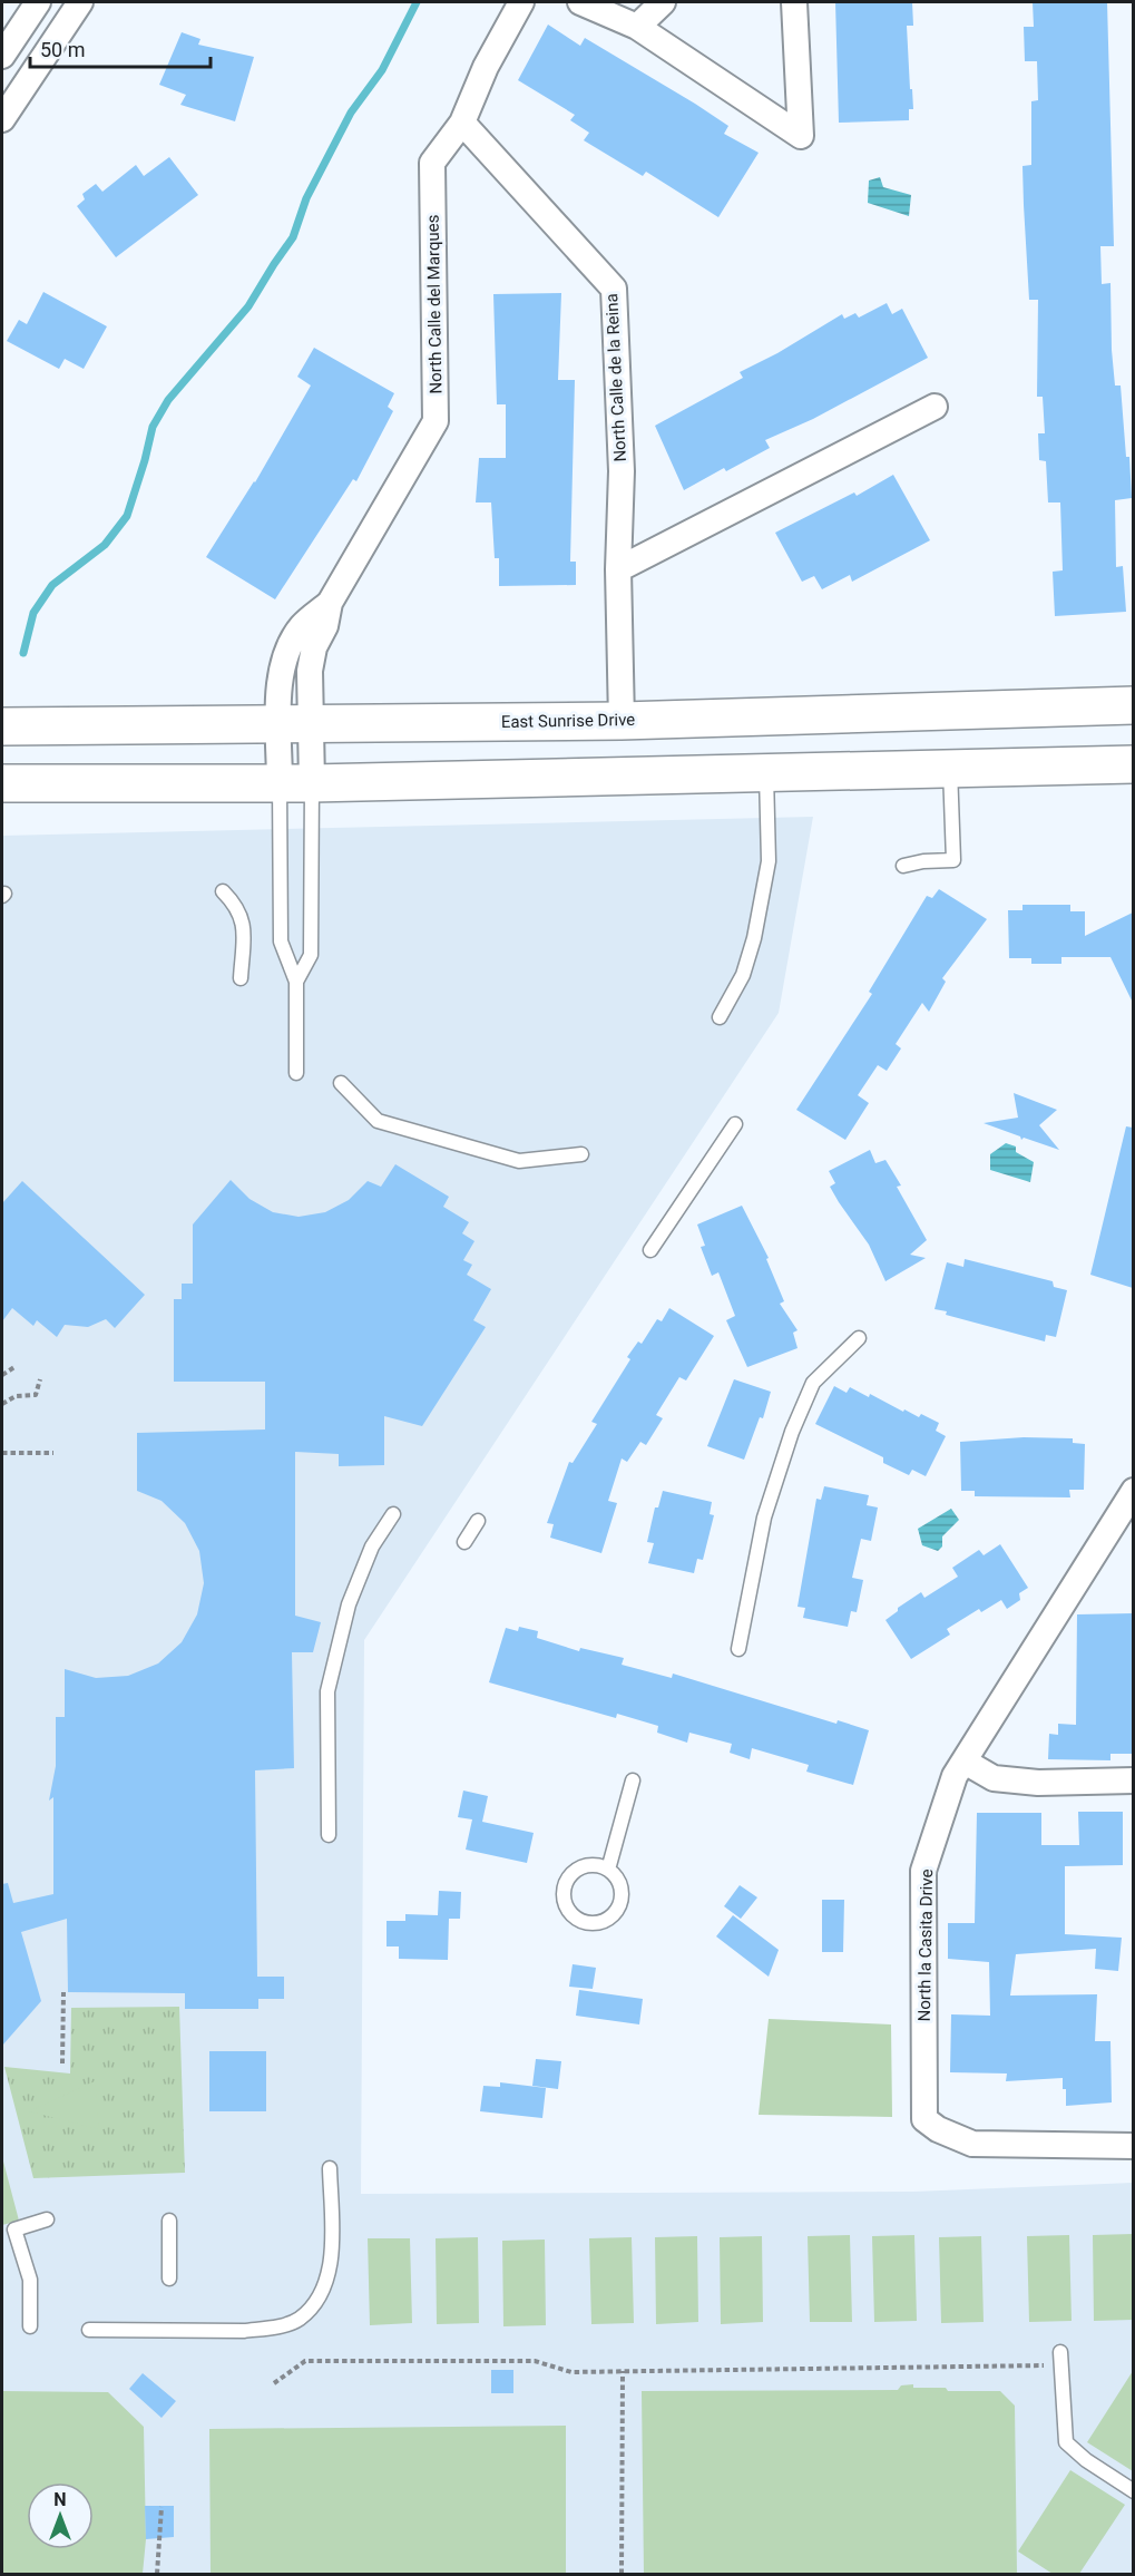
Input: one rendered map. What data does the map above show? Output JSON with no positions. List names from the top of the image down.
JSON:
{
  "streets": {
    "main road": ["East Sunrise Drive"],
    "street": ["North Calle del Marques", "North Calle de la Reina", "North la Casita Drive"]
  },
  "crossings": [
    ["North Calle del Marques", "North Calle de la Reina"],
    ["North Calle del Marques", "East Sunrise Drive"],
    ["North Calle de la Reina", "East Sunrise Drive"]
  ],
  "scale_bar": "50 m",
  "north": "top"
}
